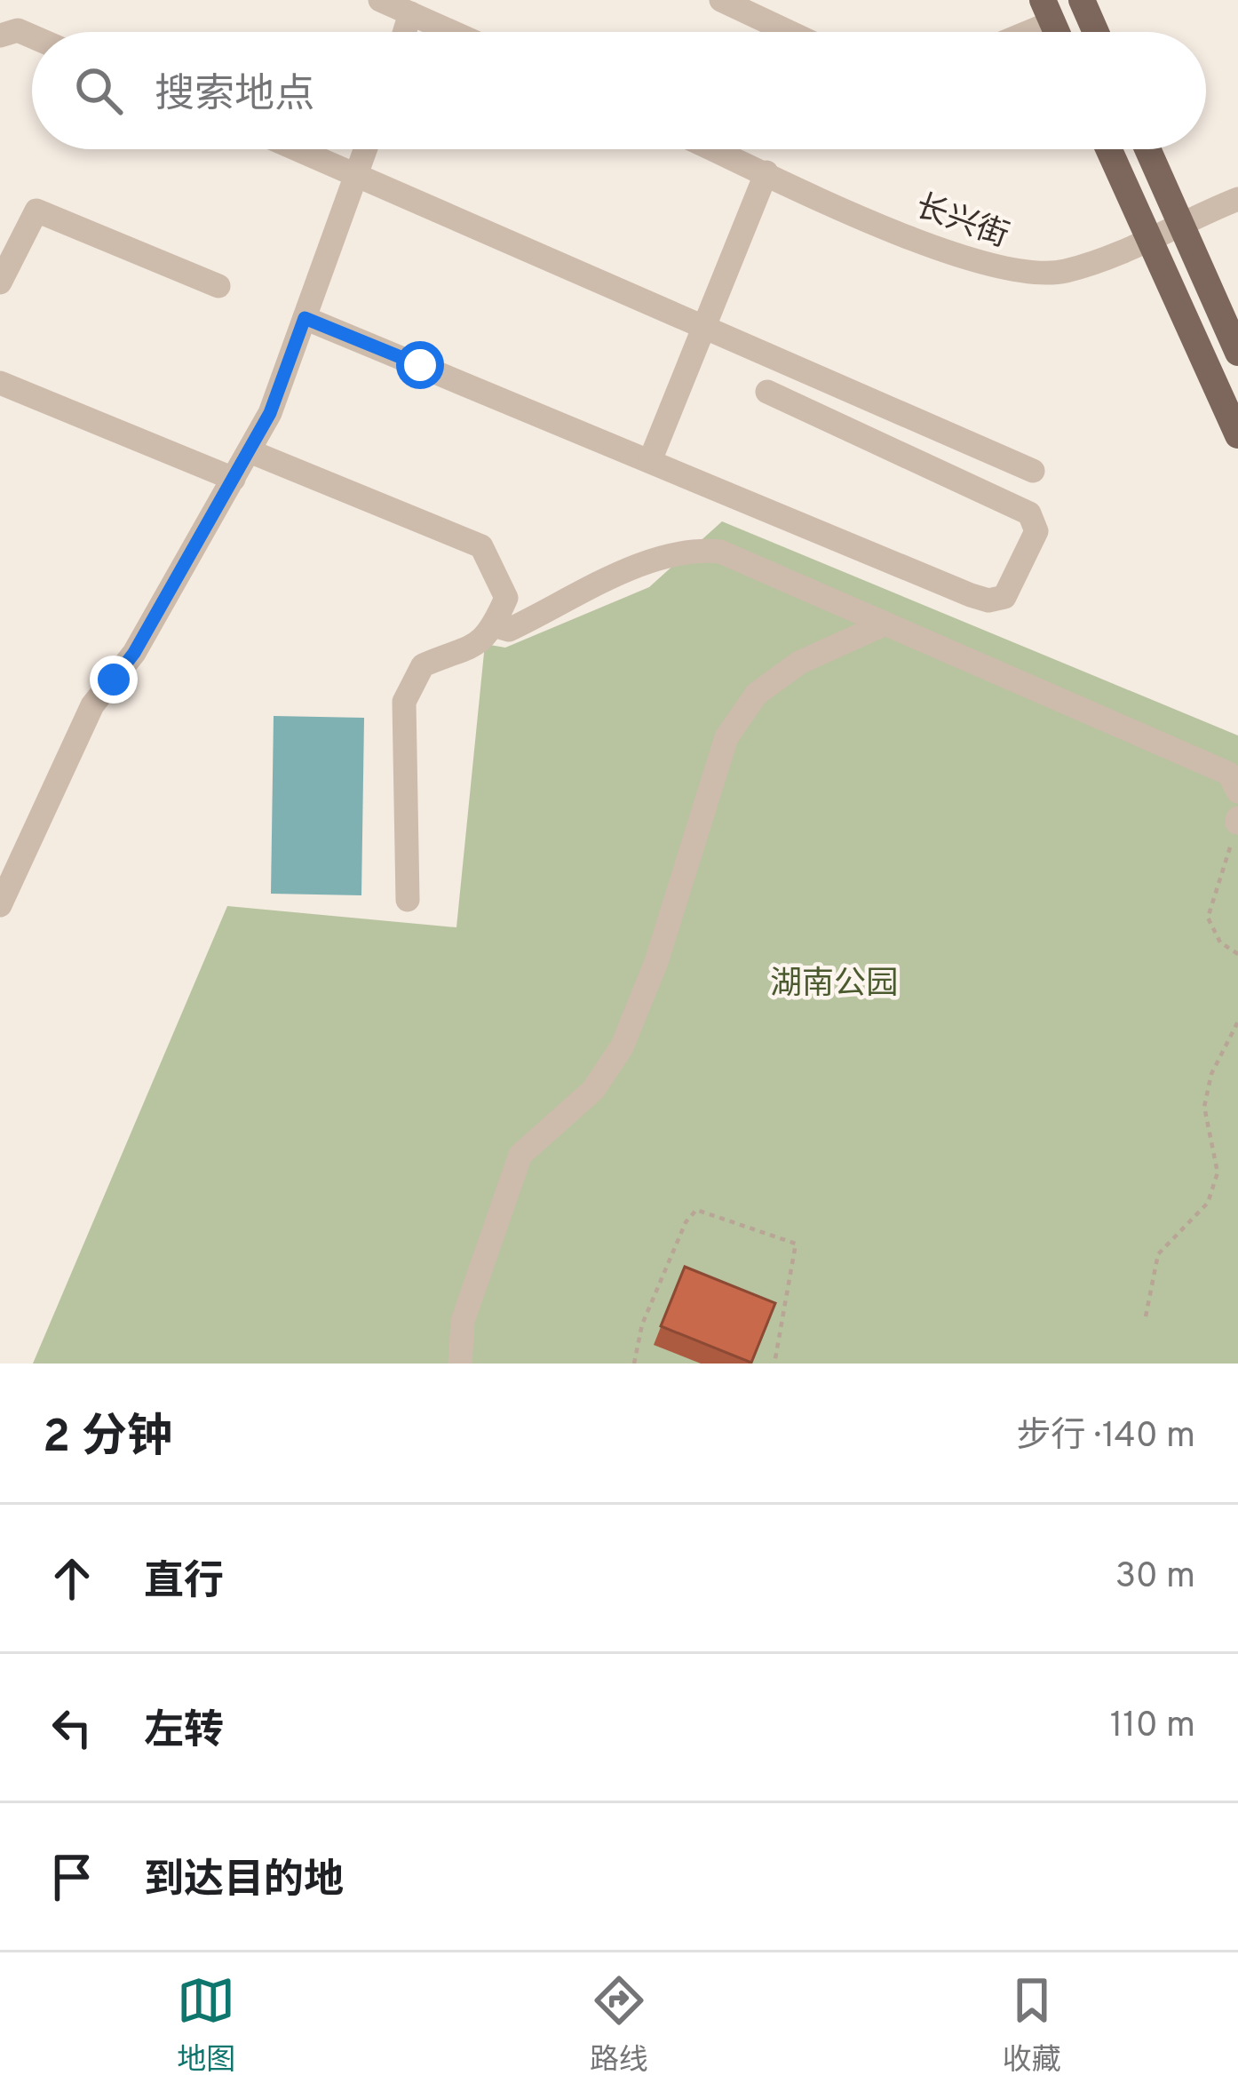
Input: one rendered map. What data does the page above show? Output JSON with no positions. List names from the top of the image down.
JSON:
{
  "streets": {
    "street": ["长兴街"]
  },
  "parks": ["湖南公园"],
  "page": {
    "search": "搜索地点",
    "heading": ["2 分钟", "步行 · 140 m"],
    "list": [
      ["直行", "30 m"],
      ["左转", "110 m"],
      "到达目的地"
    ],
    "nav": ["地图", "路线", "收藏"]
  }
}
